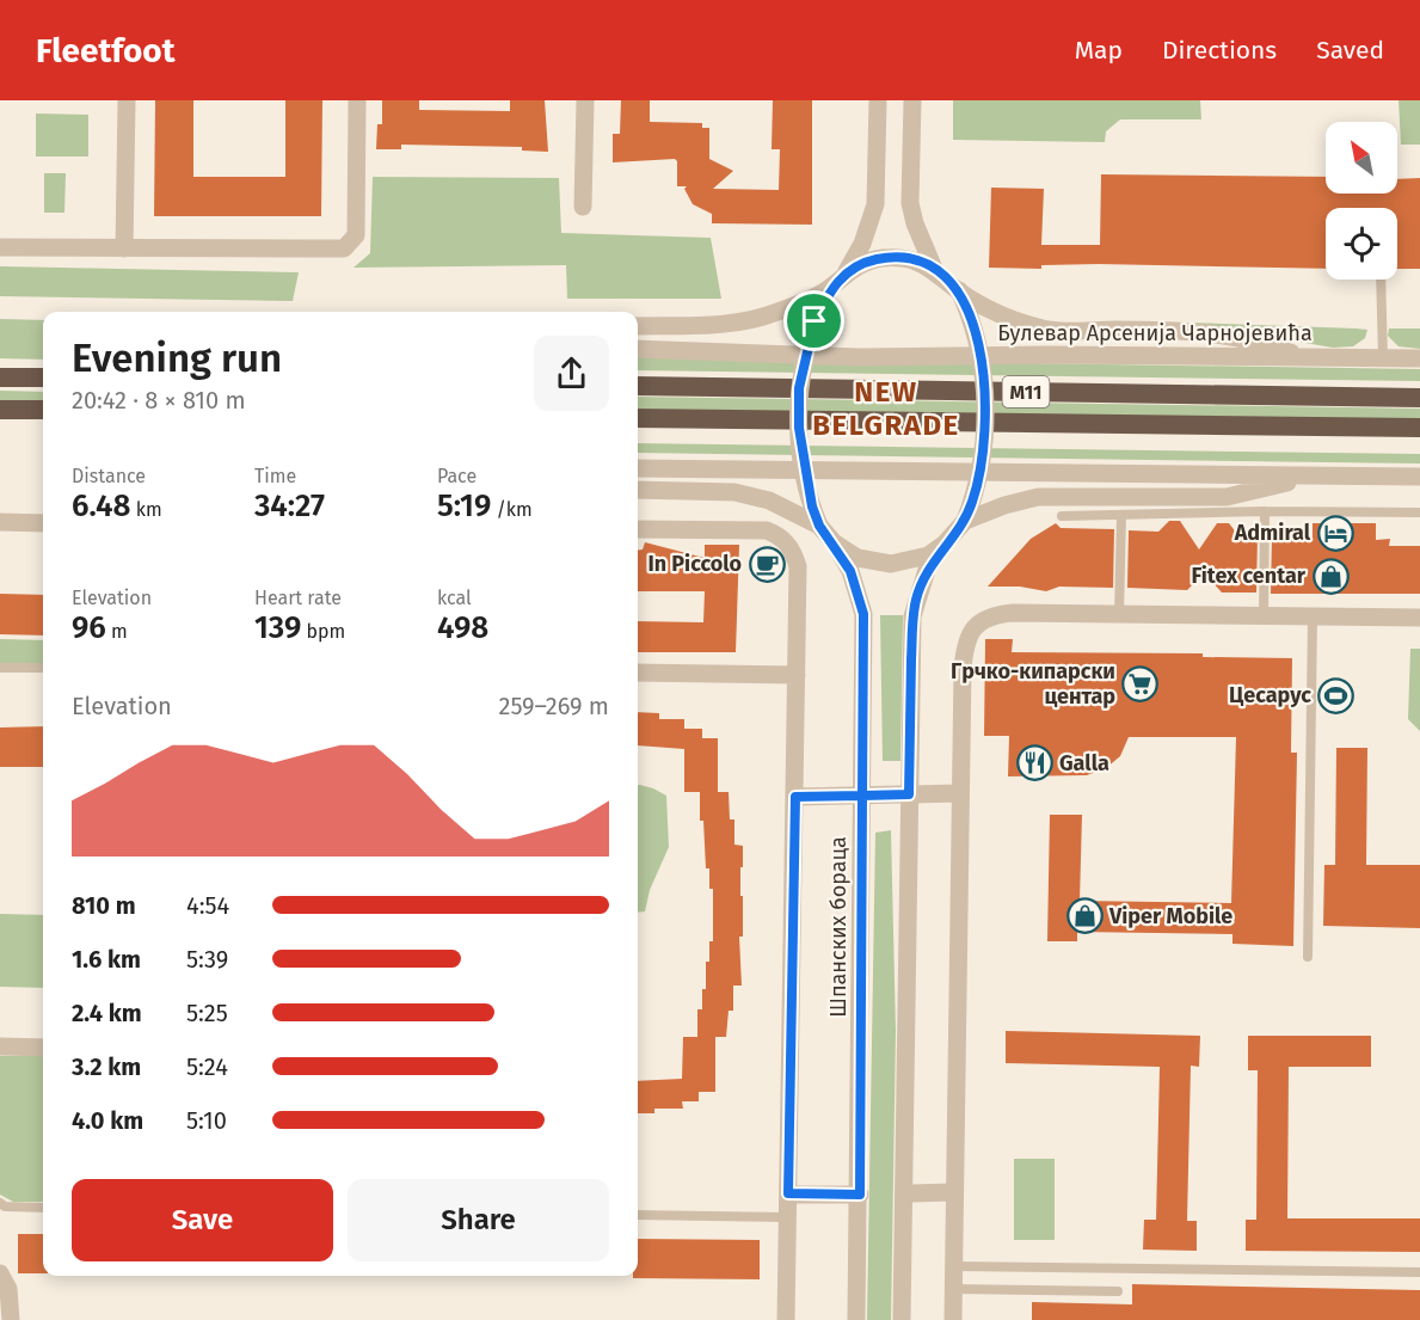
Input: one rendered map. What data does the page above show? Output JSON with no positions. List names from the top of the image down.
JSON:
{
  "streets": {
    "highway": ["M11"],
    "street": ["Булевар Арсенија Чарнојевића", "Шпанских бораца"]
  },
  "districts": ["NEW BELGRADE"],
  "places": {
    "hotel": ["Admiral"],
    "cafe": ["In Piccolo"],
    "shop": ["Fitex centar", "Viper Mobile"],
    "supermarket": ["Грчко-кипарски центар"],
    "sports": ["Цесарус"],
    "restaurant": ["Galla"]
  },
  "north": "top left",
  "page": {
    "header": "Fleetfoot",
    "nav": ["Map", "Directions", "Saved"],
    "heading": ["Evening run", "20:42 · 8 × 810 m"],
    "stats": [
      ["Distance", "6.48 km"],
      ["Time", "34:27"],
      ["Pace", "5:19 /km"],
      ["Elevation", "96 m"],
      ["Heart rate", "139 bpm"],
      ["kcal", "498"]
    ],
    "chart": ["Elevation", "259–269 m"],
    "list": [
      {
        "name": "810 m",
        "note": "4:54"
      },
      {
        "name": "1.6 km",
        "note": "5:39"
      },
      {
        "name": "2.4 km",
        "note": "5:25"
      },
      {
        "name": "3.2 km",
        "note": "5:24"
      },
      {
        "name": "4.0 km",
        "note": "5:10"
      }
    ],
    "buttons": ["Save", "Share"]
  }
}
